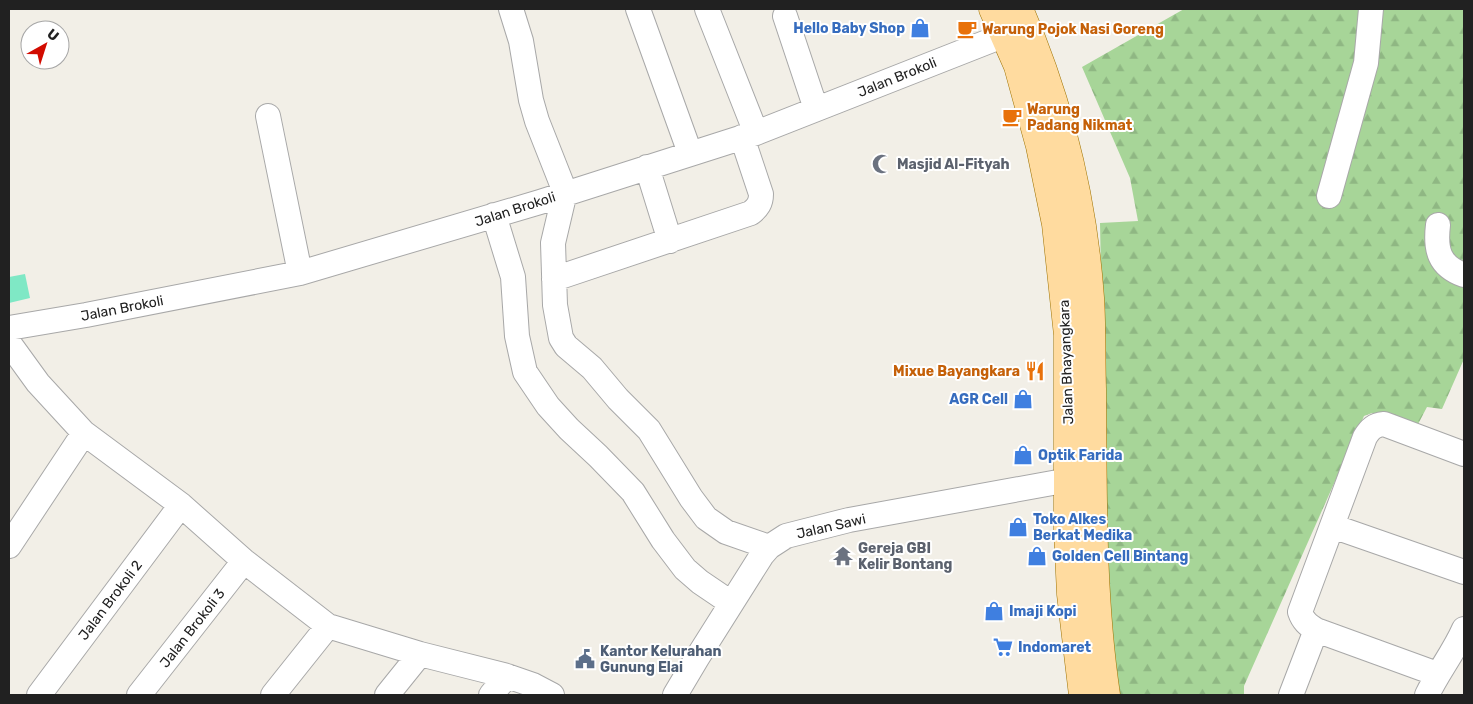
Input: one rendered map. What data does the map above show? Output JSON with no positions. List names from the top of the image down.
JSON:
{
  "streets": {
    "main road": ["Jalan Bhayangkara"],
    "street": [
      "Jalan Brokoli",
      "Jalan Sawi",
      "Jalan Brokoli 2",
      "Jalan Brokoli 3"
    ]
  },
  "crossings": [
    ["Jalan Brokoli", "Jalan Bhayangkara"],
    ["Jalan Bhayangkara", "Jalan Sawi"]
  ],
  "places": {
    "shop": [
      "Hello Baby Shop",
      "AGR Cell",
      "Optik Farida",
      "Toko Alkes Berkat Medika",
      "Golden Cell Bintang",
      "Imaji Kopi"
    ],
    "cafe": ["Warung Pojok Nasi Goreng", "Warung Padang Nikmat"],
    "mosque": ["Masjid Al-Fityah"],
    "restaurant": ["Mixue Bayangkara"],
    "temple": ["Gereja GBI Kelir Bontang"],
    "supermarket": ["Indomaret"],
    "public building": ["Kantor Kelurahan Gunung Elai"]
  },
  "north": "top right"
}
